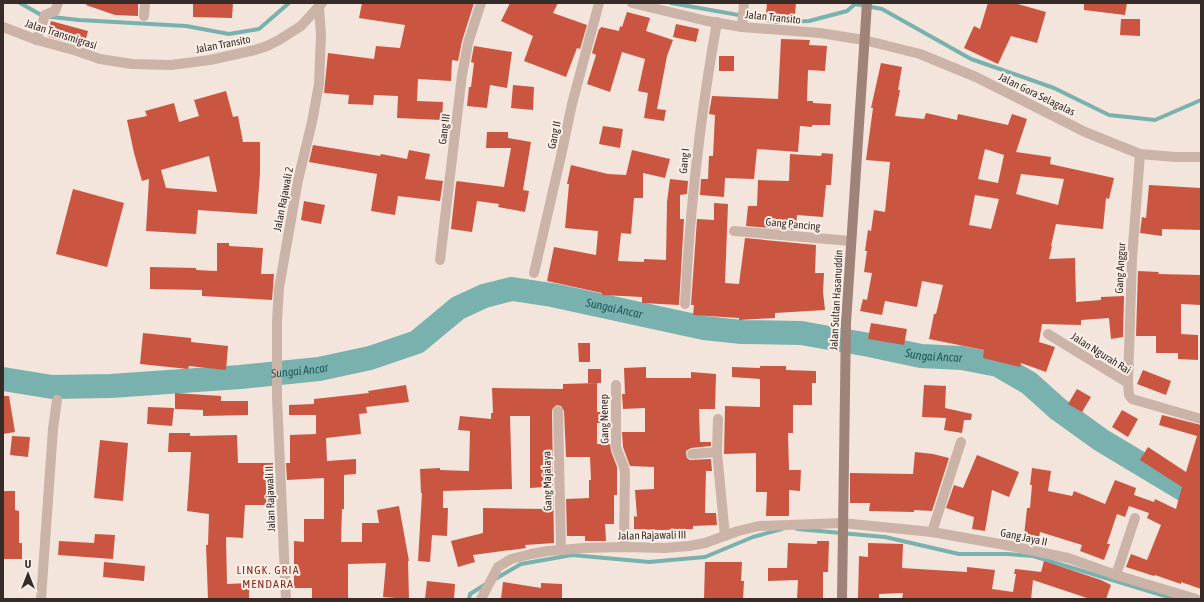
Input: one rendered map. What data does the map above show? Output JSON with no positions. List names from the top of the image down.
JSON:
{
  "streets": {
    "main road": ["Jalan Sultan Hasanuddin"],
    "street": [
      "Jalan Transito",
      "Jalan Transmigrasi",
      "Jalan Gora Selagalas",
      "Gang III",
      "Gang II",
      "Gang I",
      "Jalan Rajawali 2",
      "Gang Pancing",
      "Gang Anggur",
      "Jalan Ngurah Rai",
      "Gang Nenep",
      "Gang Majalaya",
      "Jalan Rajawali II",
      "Jalan Rajawali III",
      "Gang Jaya II"
    ]
  },
  "crossings": [
    ["Jalan Transito", "Jalan Transmigrasi"],
    ["Jalan Transito", "Jalan Gora Selagalas"],
    ["Jalan Transito", "Gang I"],
    ["Jalan Transito", "Jalan Rajawali 2"],
    ["Jalan Transito", "Jalan Sultan Hasanuddin"],
    ["Jalan Gora Selagalas", "Gang Anggur"],
    ["Jalan Gora Selagalas", "Jalan Sultan Hasanuddin"],
    ["Jalan Rajawali 2", "Jalan Rajawali II"],
    ["Gang Pancing", "Jalan Sultan Hasanuddin"],
    ["Gang Anggur", "Jalan Ngurah Rai"],
    ["Jalan Sultan Hasanuddin", "Jalan Rajawali III"],
    ["Jalan Sultan Hasanuddin", "Gang Jaya II"],
    ["Gang Nenep", "Jalan Rajawali III"],
    ["Gang Majalaya", "Jalan Rajawali III"],
    ["Jalan Rajawali III", "Gang Jaya II"]
  ],
  "districts": ["LINGK. GRIA MENDARA"],
  "water": ["Sungai Ancar"],
  "north": "top"
}
